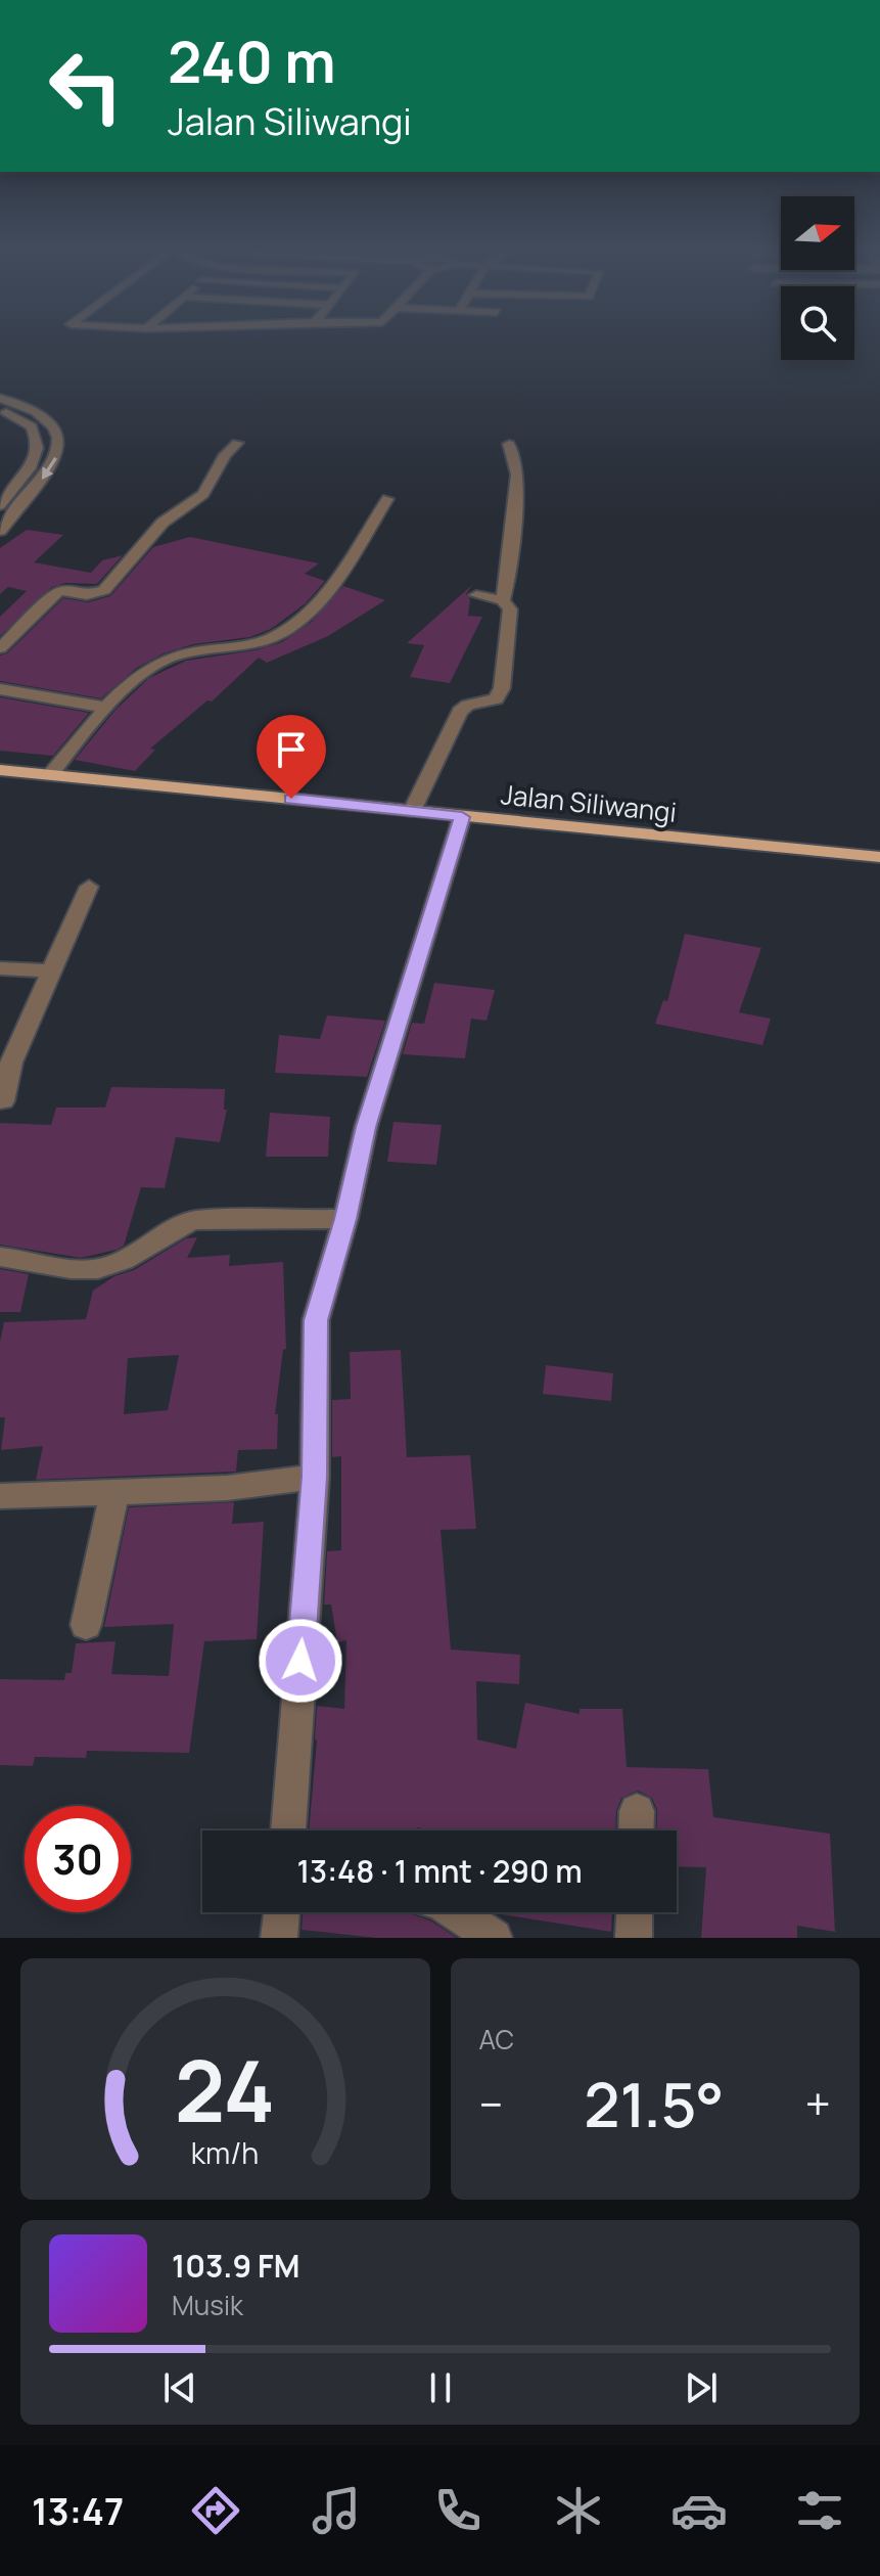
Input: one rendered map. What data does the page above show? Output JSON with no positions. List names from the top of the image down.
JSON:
{
  "streets": {
    "main road": ["Jalan Siliwangi"]
  },
  "north": "right",
  "page": {
    "turn": ["240 m", "Jalan Siliwangi"],
    "limit": "30",
    "trip": "13:48 · 1 mnt · 290 m",
    "tile": "AC",
    "heat": ["−", "21.5°", "+"],
    "song": ["103.9 FM", "Musik"],
    "tabs": "13:47",
    "gauge": ["24", "km/h"]
  }
}
